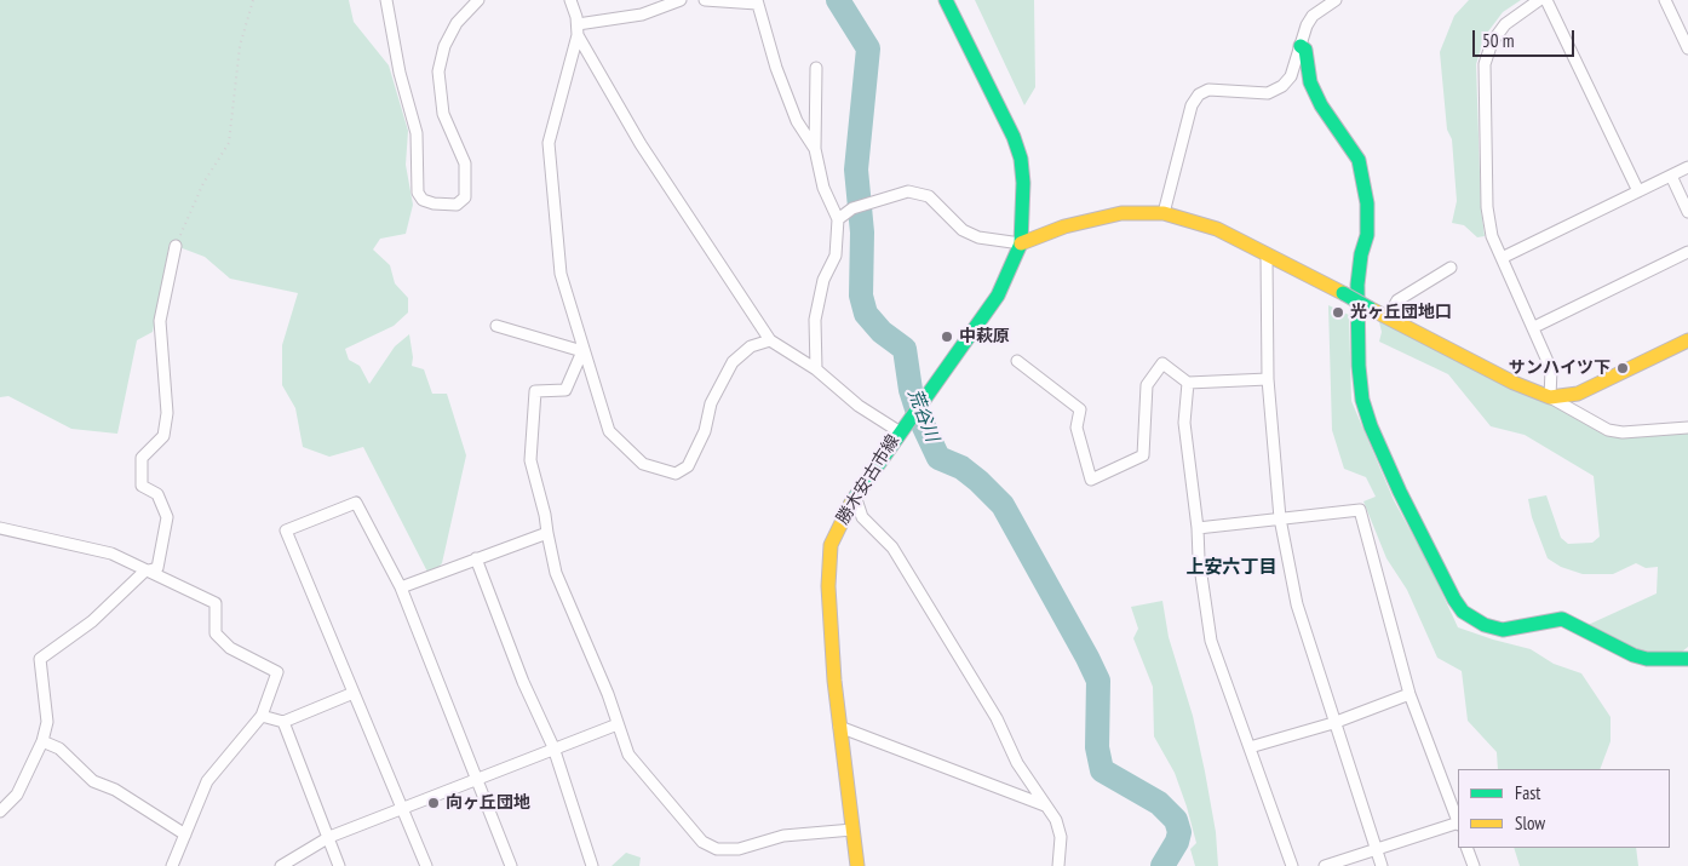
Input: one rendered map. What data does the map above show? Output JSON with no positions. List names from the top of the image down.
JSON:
{
  "streets": {
    "street": ["勝木安古市線"]
  },
  "districts": ["上安六丁目"],
  "water": ["荒谷川"],
  "places": [
    "光ヶ丘団地口",
    "中萩原",
    "サンハイツ下",
    "向ヶ丘団地"
  ],
  "legend": ["Fast", "Slow"],
  "scale_bar": "50 m"
}
